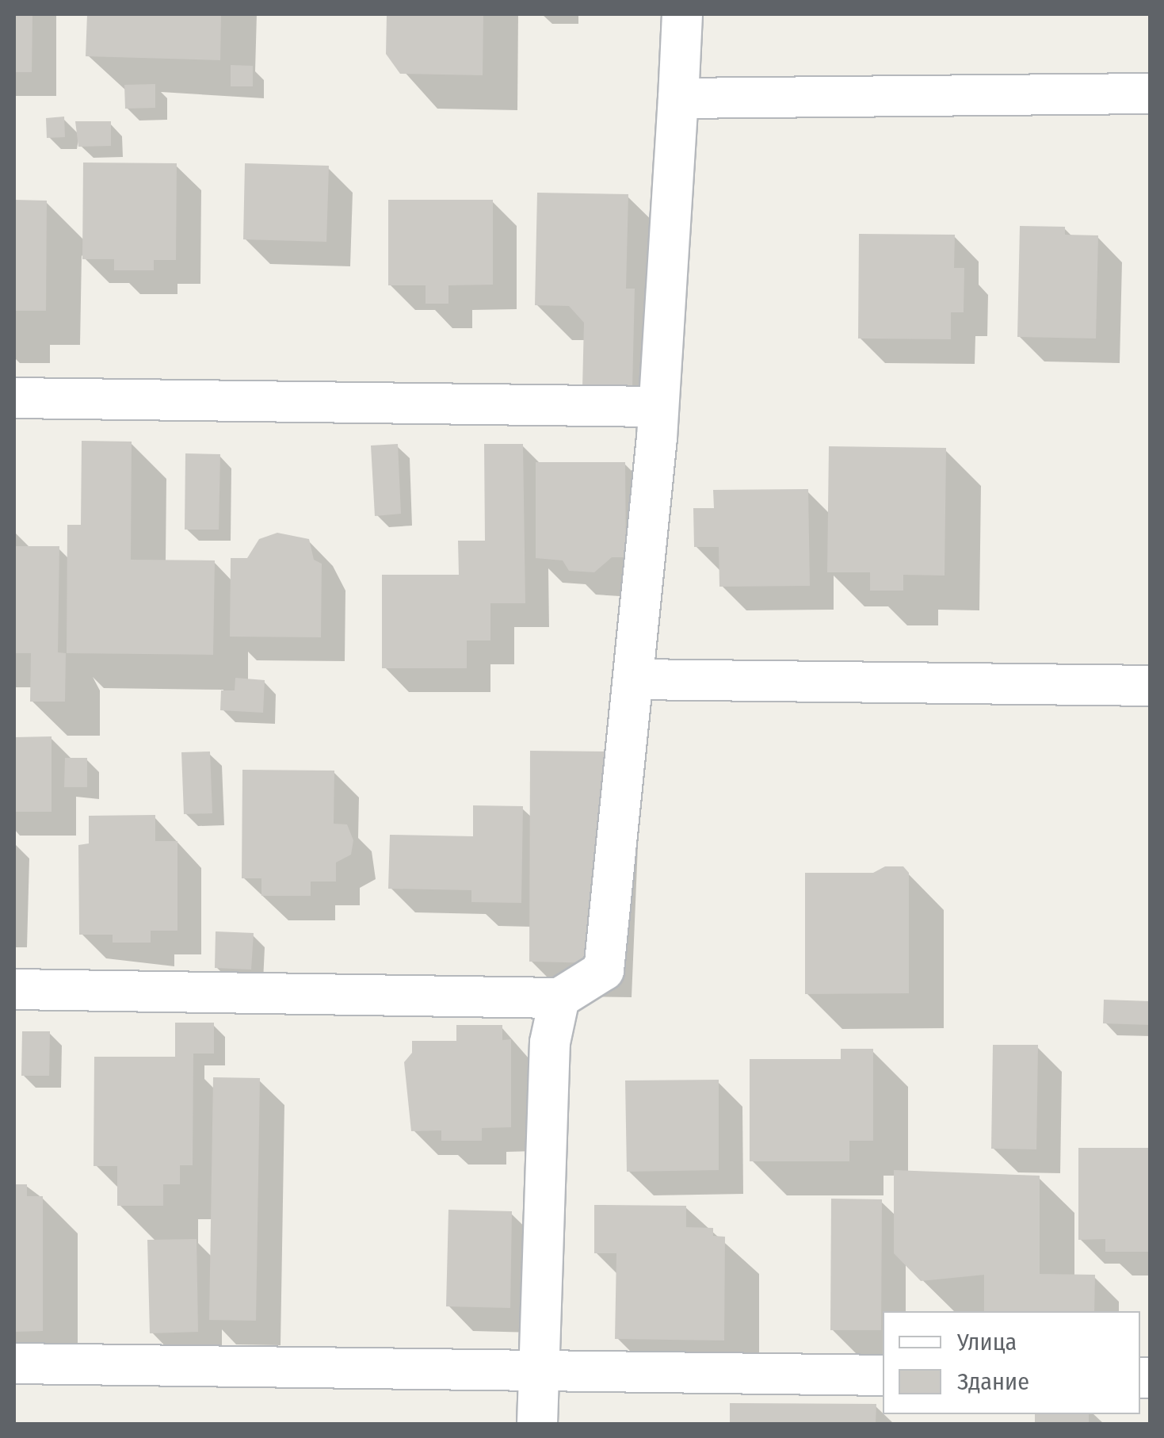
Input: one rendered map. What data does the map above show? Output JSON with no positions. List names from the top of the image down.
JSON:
{
  "legend": ["Улица", "Здание"]
}
